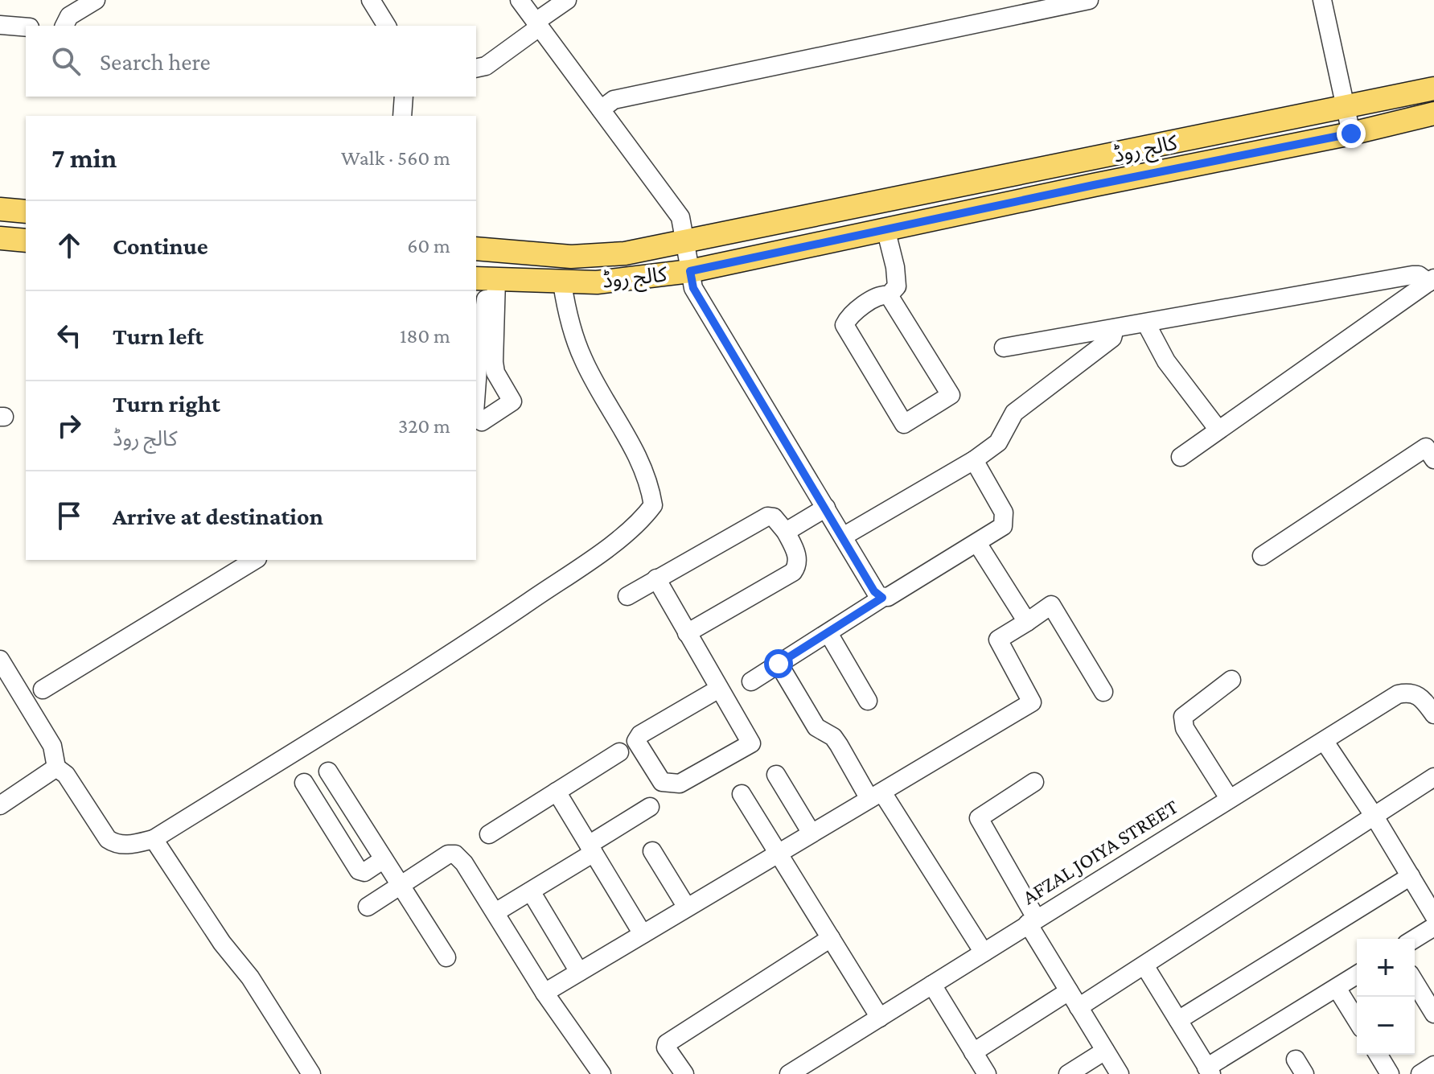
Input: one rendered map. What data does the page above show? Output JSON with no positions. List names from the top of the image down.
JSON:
{
  "streets": {
    "main road": ["کالج روڈ"],
    "street": ["AFZAL JOIYA STREET"]
  },
  "page": {
    "search": "Search here",
    "heading": ["7 min", "Walk · 560 m"],
    "list": [
      ["Continue", "60 m"],
      ["Turn left", "180 m"],
      ["Turn right", "کالج روڈ", "320 m"],
      "Arrive at destination"
    ],
    "map_buttons": ["+", "−"]
  }
}
